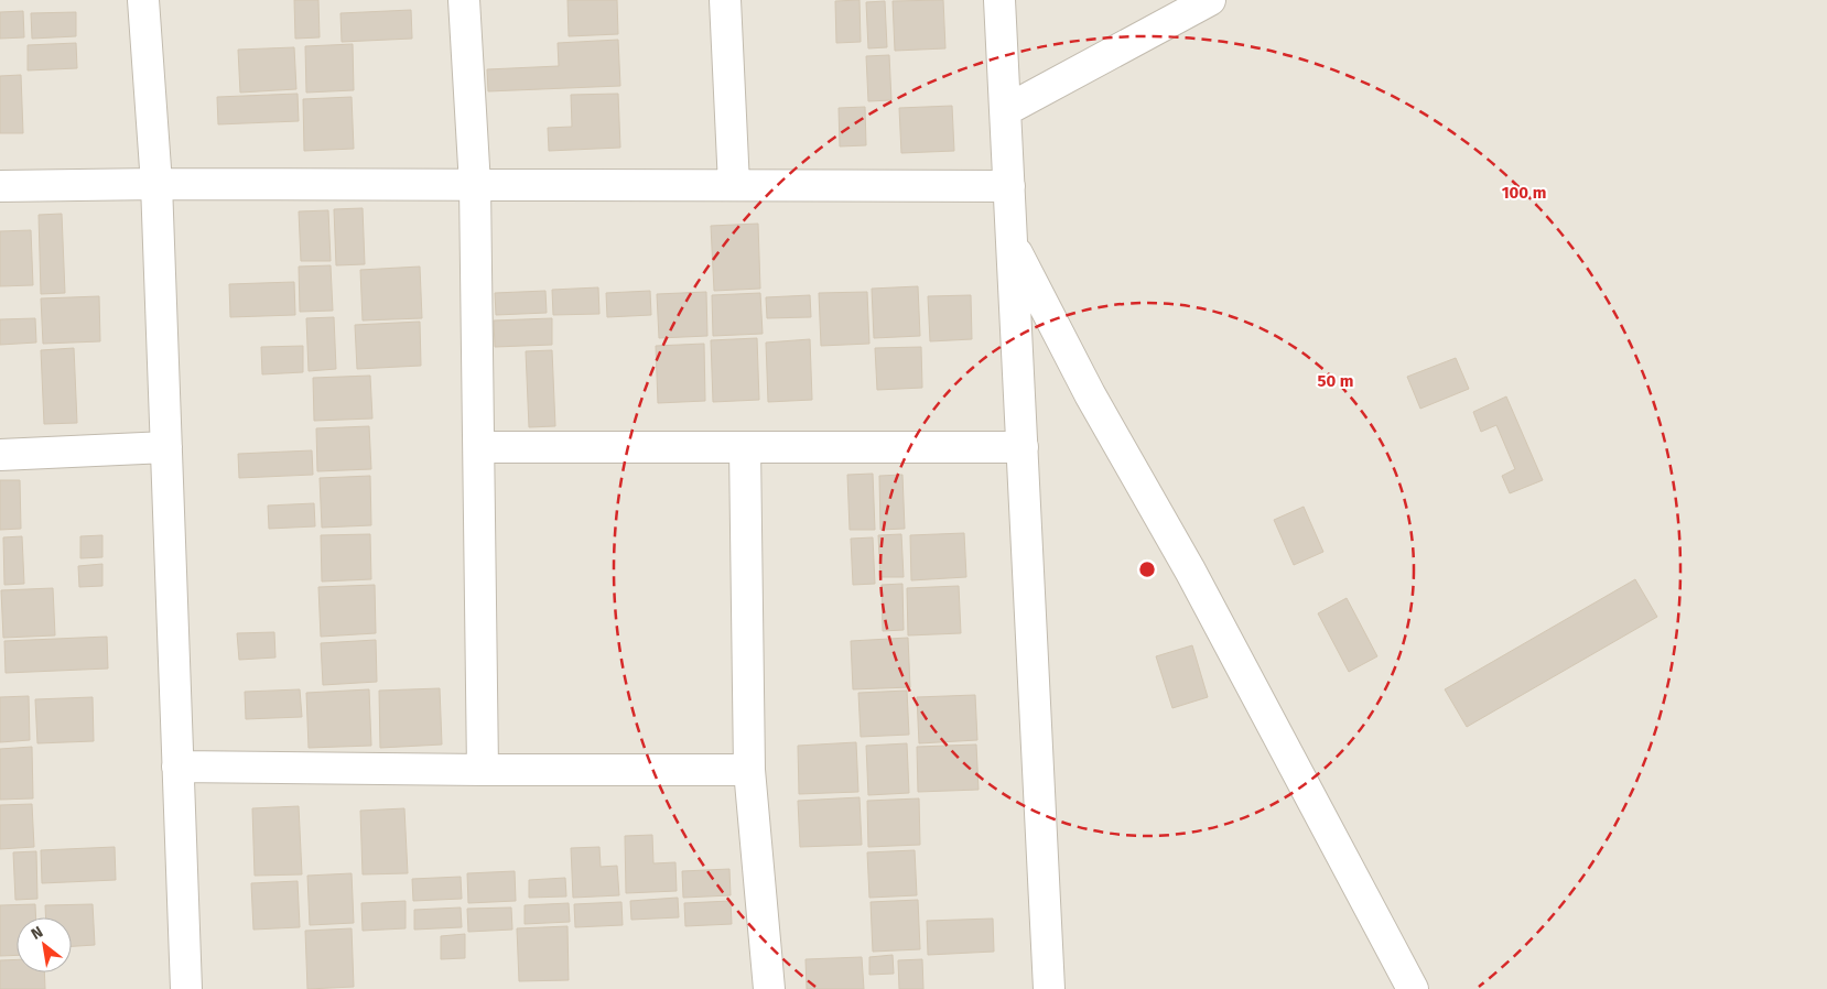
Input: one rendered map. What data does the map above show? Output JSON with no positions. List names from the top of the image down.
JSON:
{
  "north": "top left",
  "rings": ["100 m", "50 m"]
}
